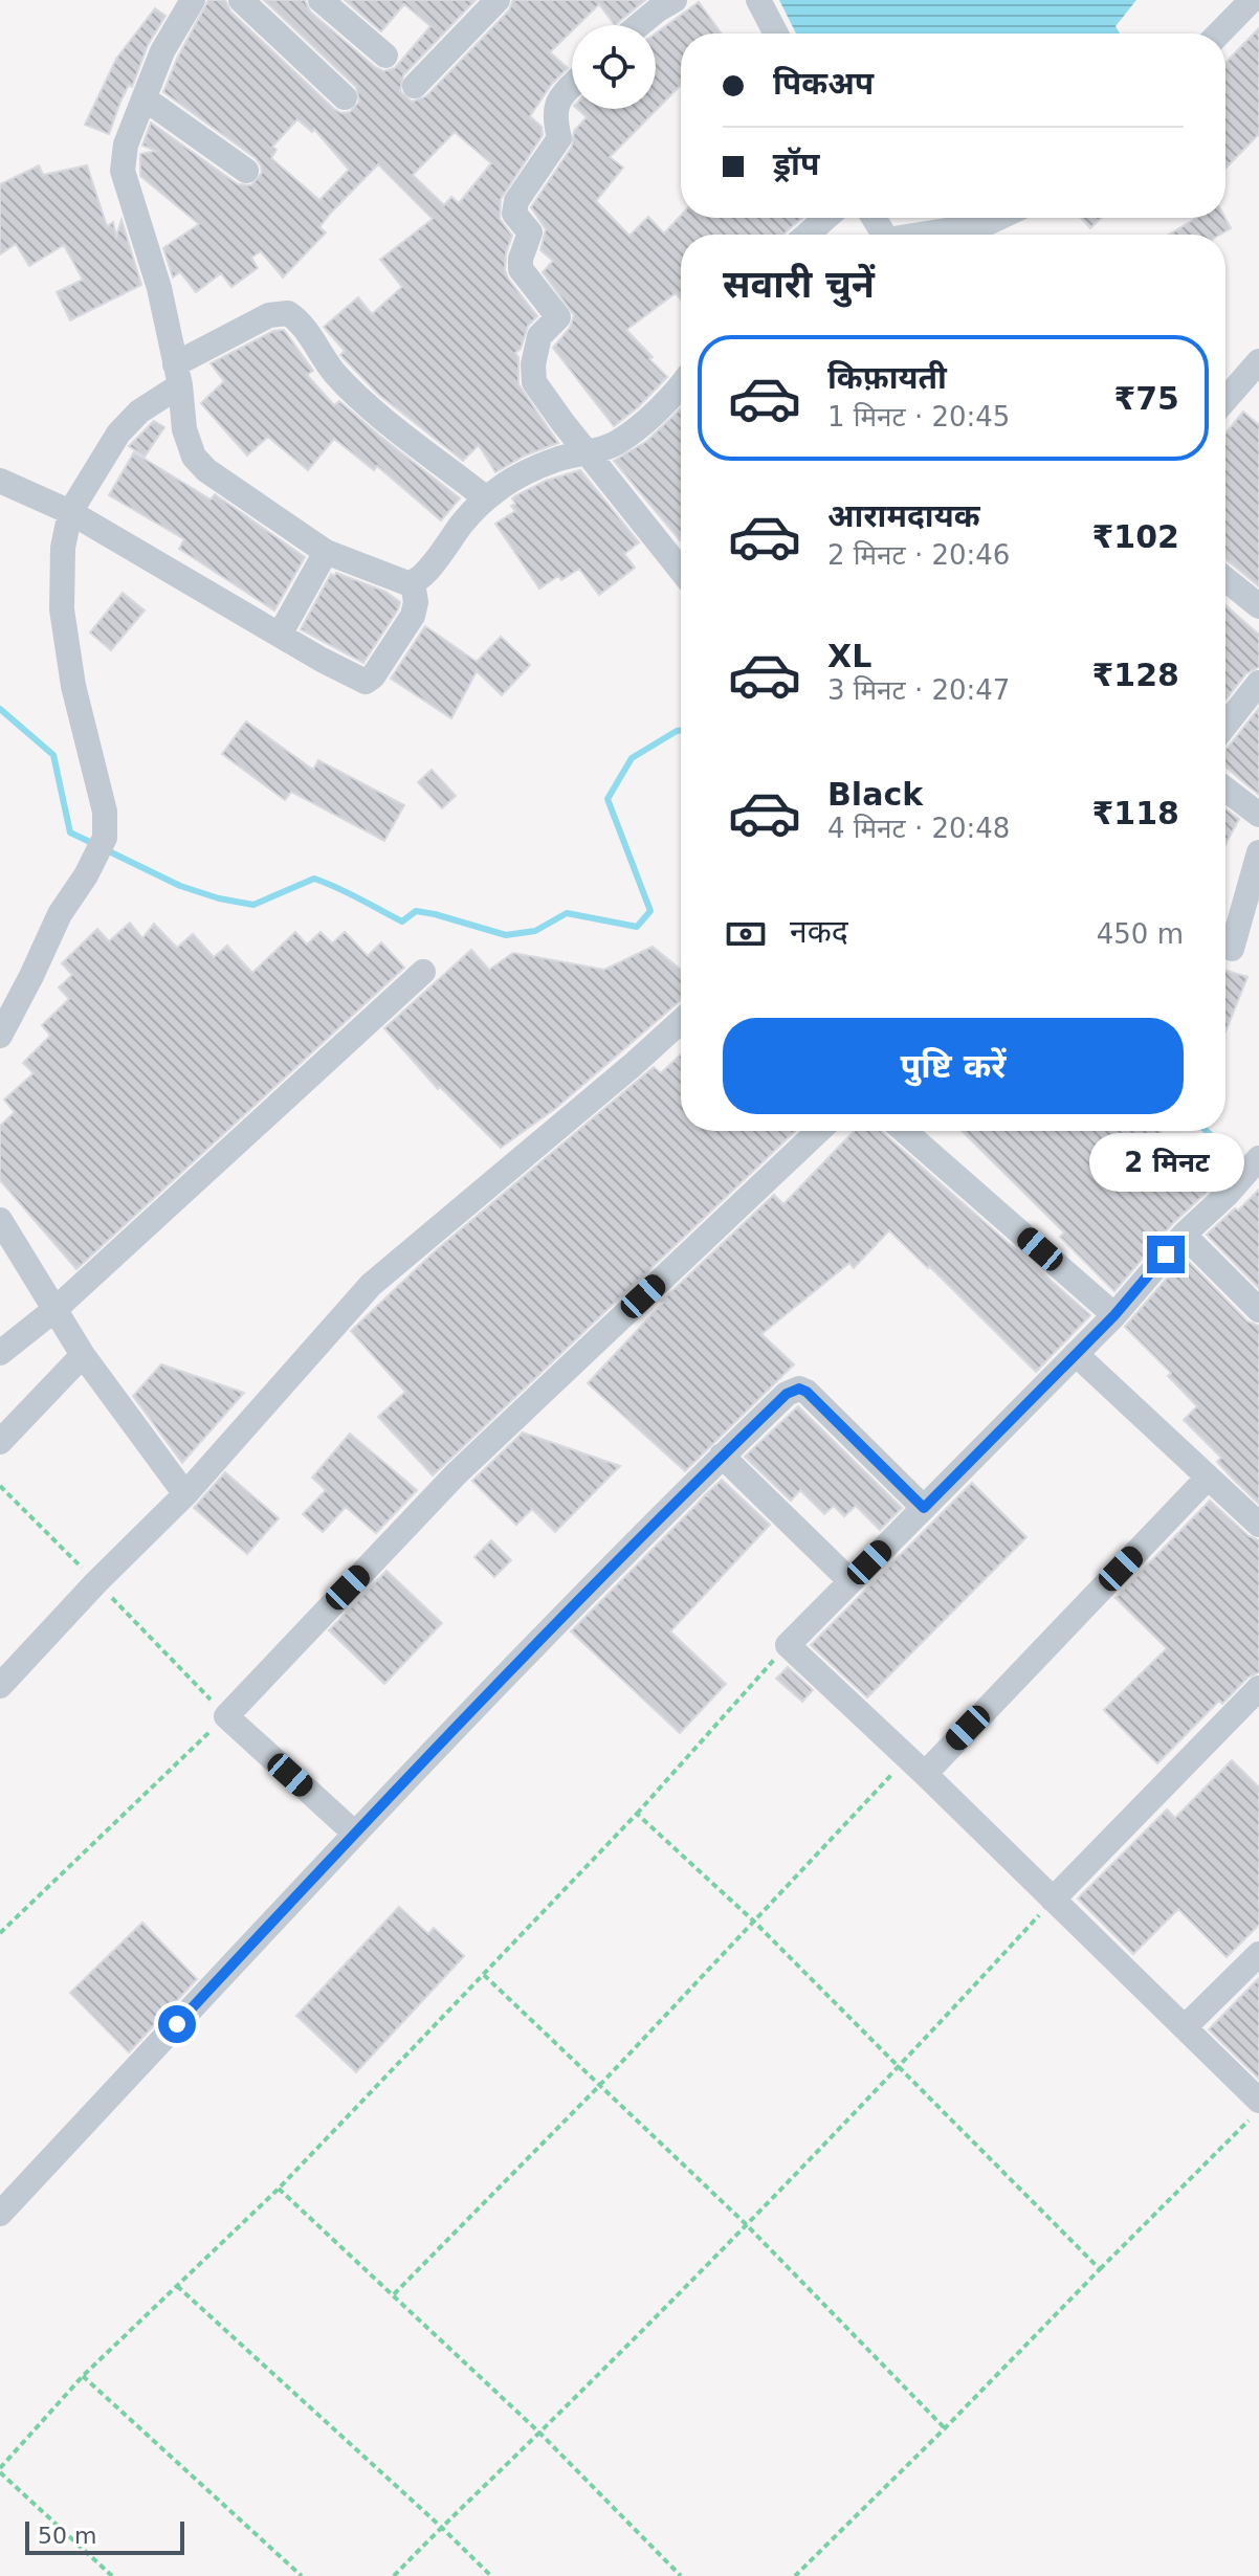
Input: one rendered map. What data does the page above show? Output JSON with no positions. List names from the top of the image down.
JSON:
{
  "scale_bar": "50 m",
  "page": {
    "banner": ["पिकअप", "ड्रॉप"],
    "heading": "सवारी चुनें",
    "list": [
      {
        "name": "किफ़ायती",
        "note": "1 मिनट · 20:45",
        "value": "₹75"
      },
      {
        "name": "आरामदायक",
        "note": "2 मिनट · 20:46",
        "value": "₹102"
      },
      {
        "name": "XL",
        "note": "3 मिनट · 20:47",
        "value": "₹128"
      },
      {
        "name": "Black",
        "note": "4 मिनट · 20:48",
        "value": "₹118"
      }
    ],
    "pay": ["नकद", "450 m"],
    "buttons": "पुष्टि करें",
    "bubble": "2 मिनट",
    "scale": "50 m"
  }
}
